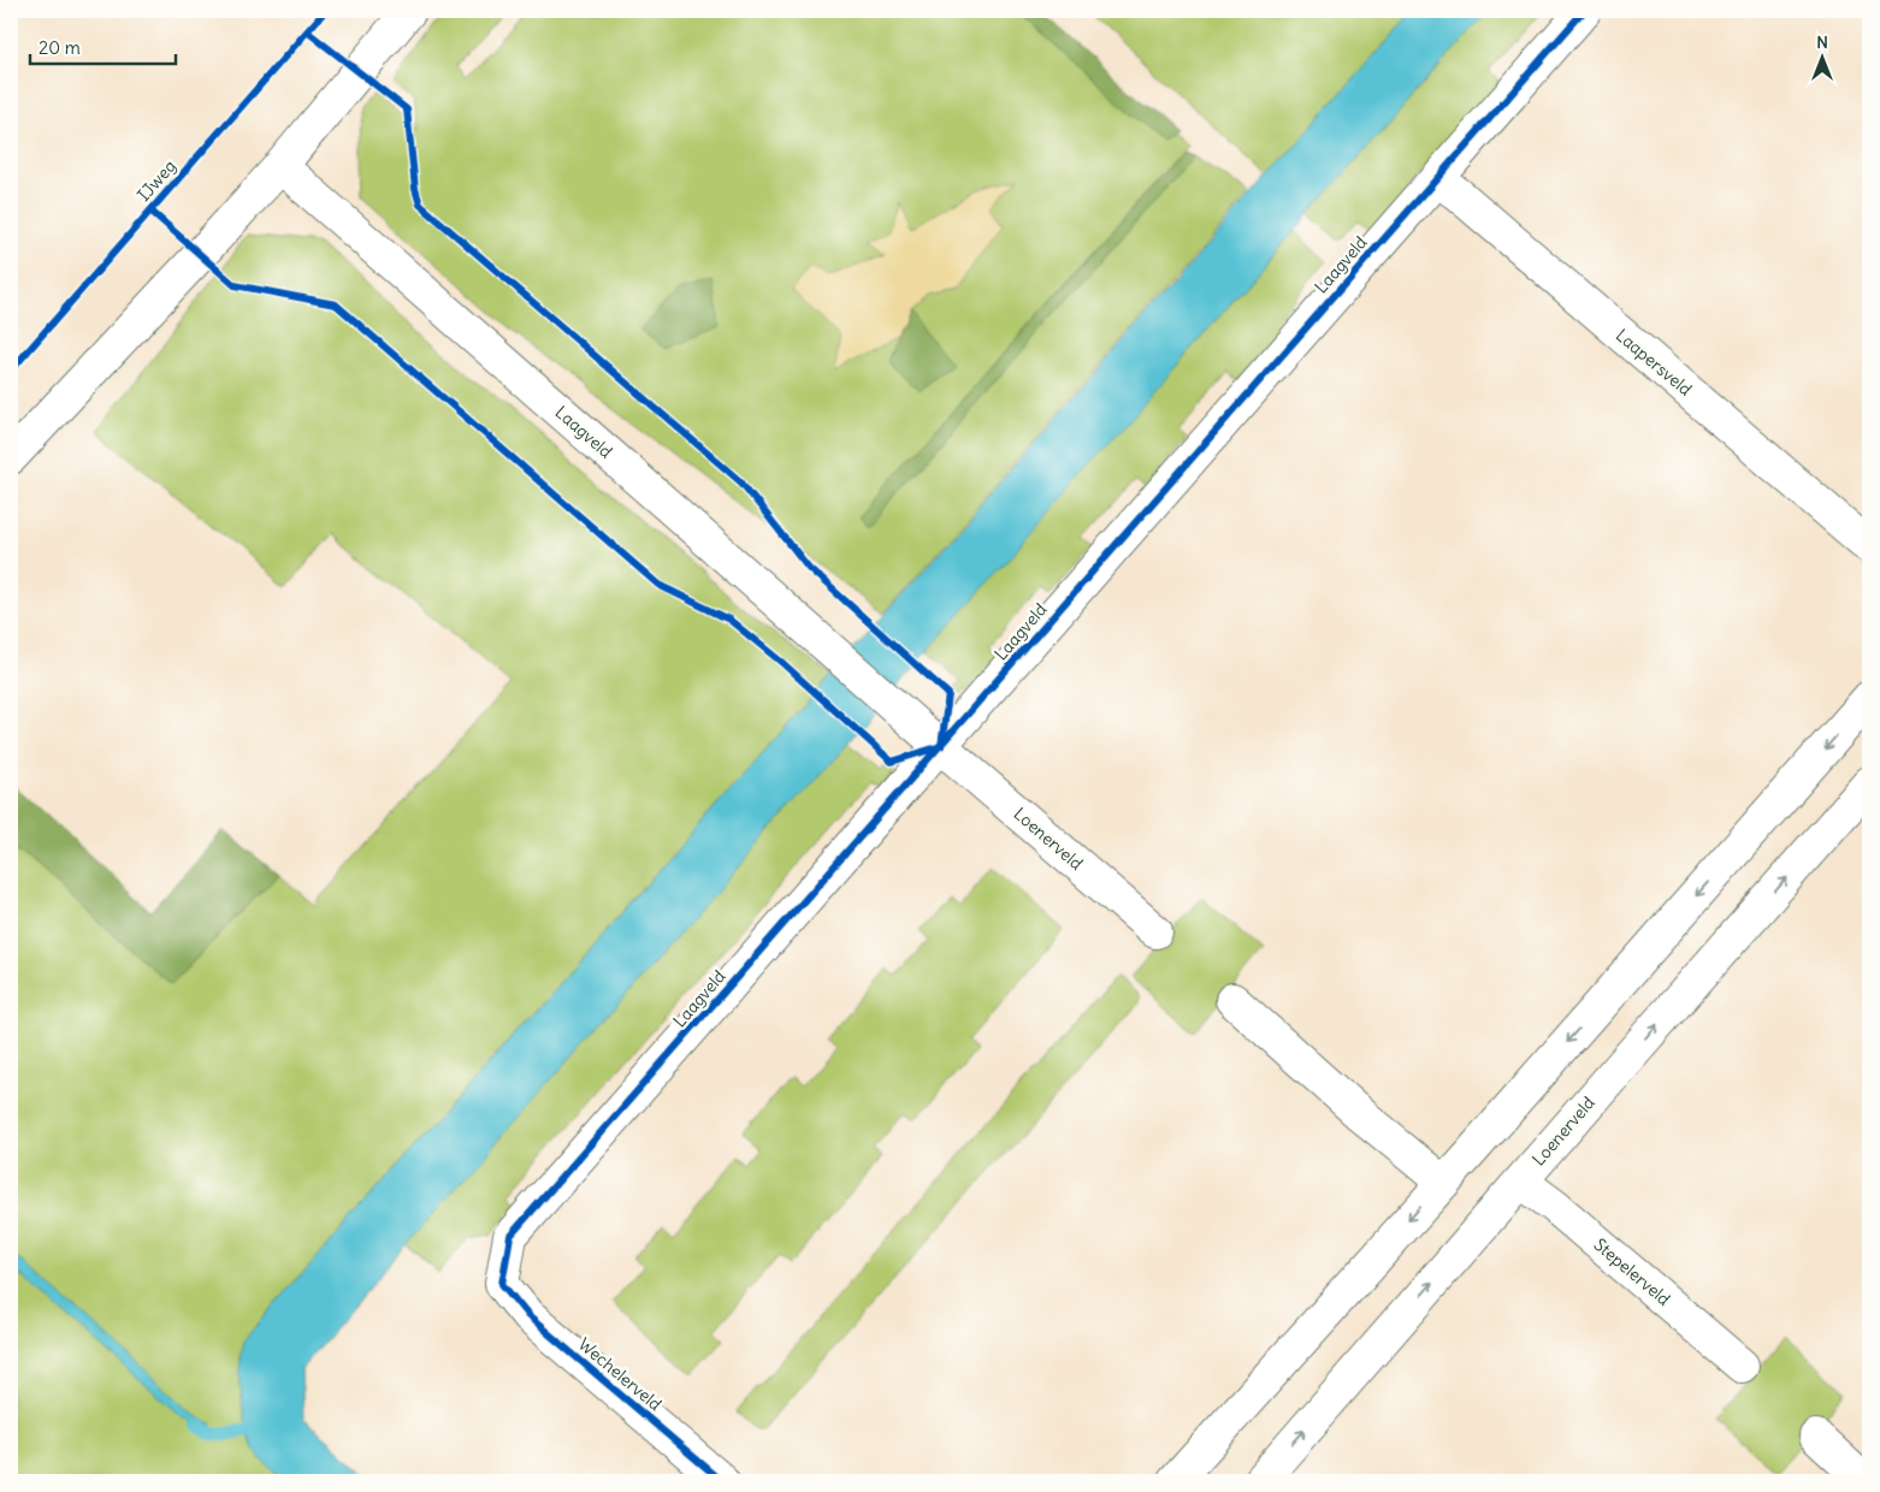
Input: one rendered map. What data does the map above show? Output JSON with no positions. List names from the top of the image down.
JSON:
{
  "streets": {
    "street": [
      "Laagveld",
      "Laapersveld",
      "Loenerveld",
      "Stepelerveld",
      "Wechelerveld"
    ],
    "cycle path": ["IJweg"]
  },
  "crossings": [
    ["Laagveld", "Laapersveld"],
    ["Laagveld", "Loenerveld"],
    ["Laagveld", "Wechelerveld"],
    ["Loenerveld", "Stepelerveld"]
  ],
  "scale_bar": "20 m",
  "north": "top"
}
